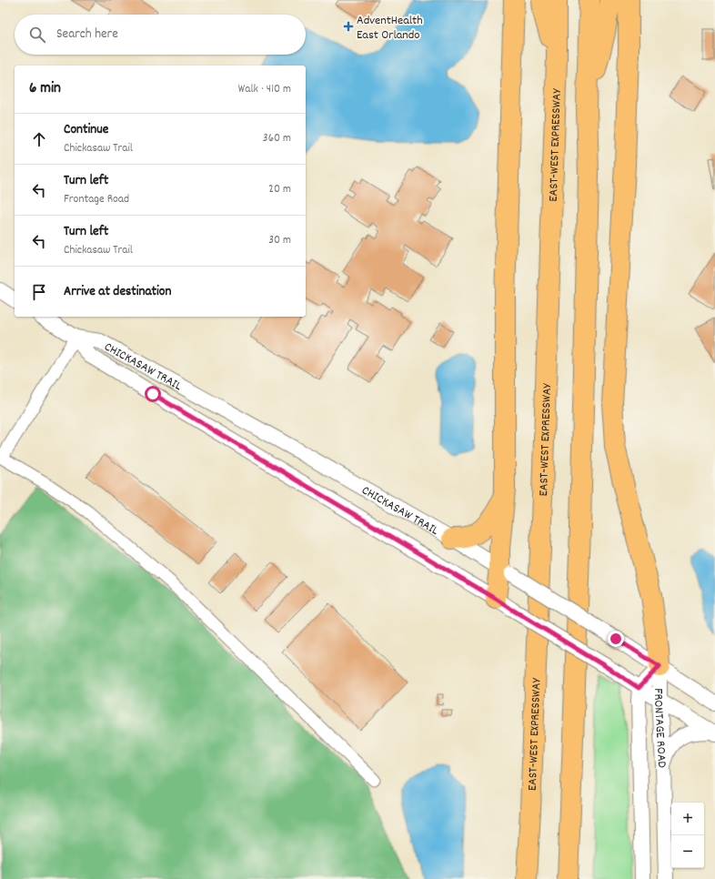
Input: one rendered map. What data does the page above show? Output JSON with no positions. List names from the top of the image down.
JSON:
{
  "streets": {
    "highway": ["EAST-WEST EXPRESSWAY"],
    "street": ["CHICKASAW TRAIL", "FRONTAGE ROAD"]
  },
  "crossings": [
    ["CHICKASAW TRAIL", "FRONTAGE ROAD"]
  ],
  "places": {
    "health": ["AdventHealth East Orlando"]
  },
  "page": {
    "search": "Search here",
    "heading": ["6 min", "Walk · 410 m"],
    "list": [
      ["Continue", "Chickasaw Trail", "360 m"],
      ["Turn left", "Frontage Road", "20 m"],
      ["Turn left", "Chickasaw Trail", "30 m"],
      "Arrive at destination"
    ],
    "map_buttons": ["+", "−"]
  }
}
